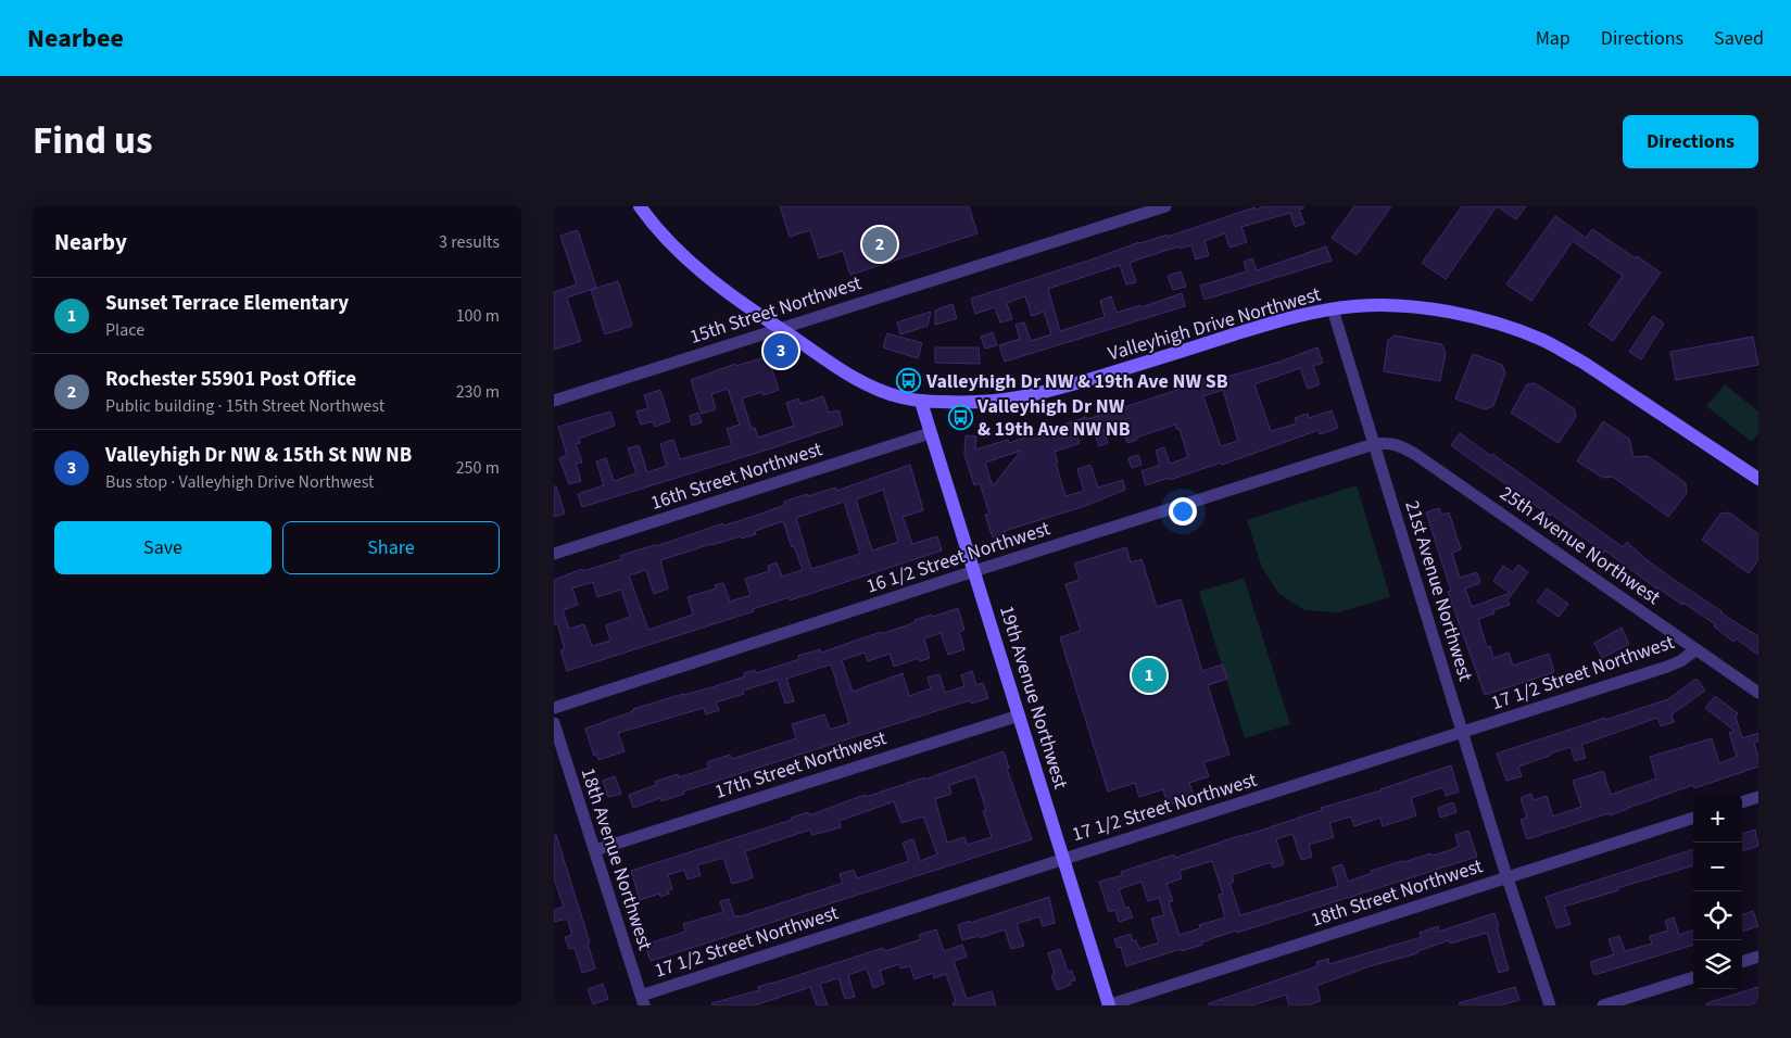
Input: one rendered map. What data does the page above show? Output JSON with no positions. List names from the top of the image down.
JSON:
{
  "streets": {
    "main road": ["Valleyhigh Drive Northwest", "19th Avenue Northwest"],
    "street": [
      "15th Street Northwest",
      "16th Street Northwest",
      "25th Avenue Northwest",
      "16 1/2 Street Northwest",
      "21st Avenue Northwest",
      "17 1/2 Street Northwest",
      "17th Street Northwest",
      "18th Avenue Northwest",
      "18th Street Northwest"
    ]
  },
  "crossings": [
    ["15th Street Northwest", "Valleyhigh Drive Northwest"],
    ["Valleyhigh Drive Northwest", "21st Avenue Northwest"],
    ["Valleyhigh Drive Northwest", "19th Avenue Northwest"],
    ["16th Street Northwest", "19th Avenue Northwest"],
    ["25th Avenue Northwest", "16 1/2 Street Northwest"],
    ["25th Avenue Northwest", "21st Avenue Northwest"],
    ["25th Avenue Northwest", "17 1/2 Street Northwest"],
    ["16 1/2 Street Northwest", "21st Avenue Northwest"],
    ["16 1/2 Street Northwest", "19th Avenue Northwest"],
    ["21st Avenue Northwest", "17 1/2 Street Northwest"],
    ["21st Avenue Northwest", "18th Street Northwest"],
    ["17 1/2 Street Northwest", "19th Avenue Northwest"],
    ["17 1/2 Street Northwest", "18th Avenue Northwest"],
    ["19th Avenue Northwest", "17th Street Northwest"],
    ["19th Avenue Northwest", "18th Street Northwest"],
    ["17th Street Northwest", "18th Avenue Northwest"]
  ],
  "places": {
    "bus stop": ["Valleyhigh Dr NW & 19th Ave NW SB", "Valleyhigh Dr NW & 19th Ave NW NB"]
  },
  "page": {
    "header": "Nearbee",
    "nav": ["Map", "Directions", "Saved"],
    "title": "Find us",
    "buttons": [
      "Directions",
      ["Save", "Share"]
    ],
    "heading": ["Nearby", "3 results"],
    "pins": ["2", "3", "1"],
    "list": [
      {
        "mark": "1",
        "name": "Sunset Terrace Elementary",
        "note": "Place",
        "value": "100 m"
      },
      {
        "mark": "2",
        "name": "Rochester 55901 Post Office",
        "note": "Public building · 15th Street Northwest",
        "value": "230 m"
      },
      {
        "mark": "3",
        "name": "Valleyhigh Dr NW & 15th St NW NB",
        "note": "Bus stop · Valleyhigh Drive Northwest",
        "value": "250 m"
      }
    ],
    "map_buttons": ["+", "−"]
  }
}
